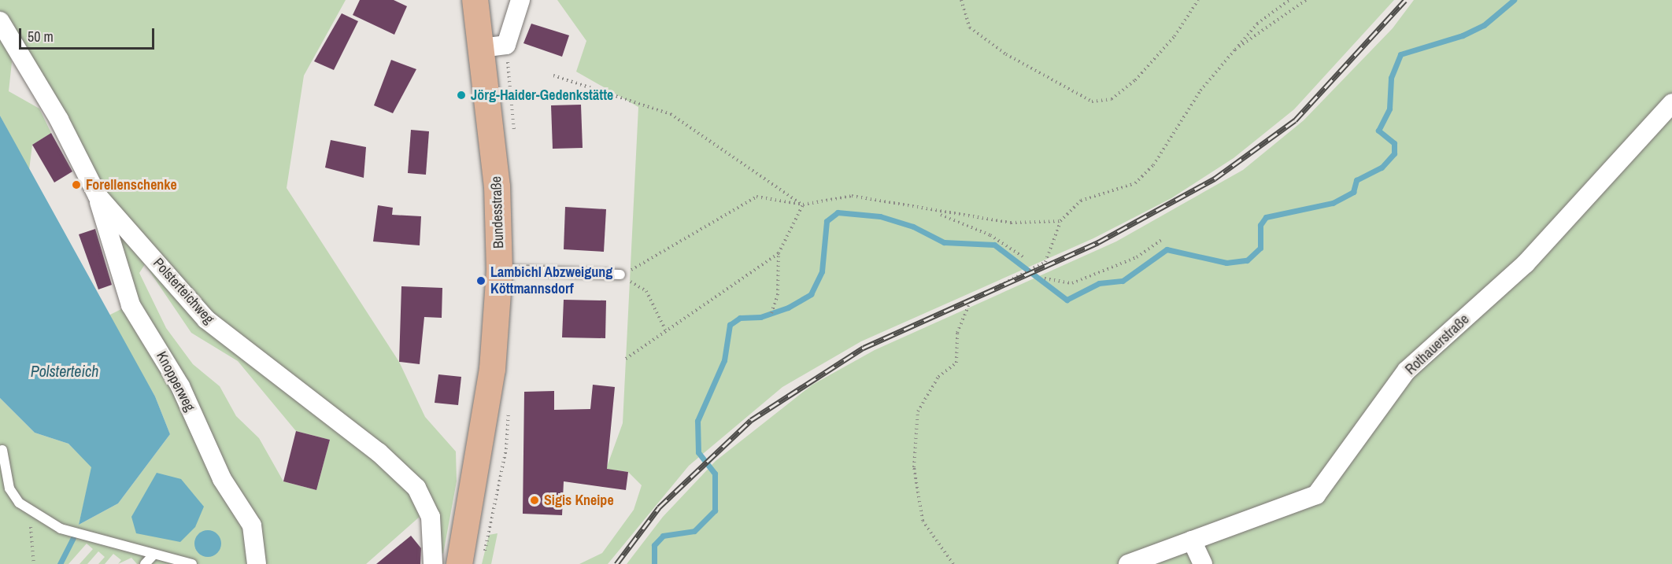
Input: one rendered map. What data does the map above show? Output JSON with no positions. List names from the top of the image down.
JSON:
{
  "streets": {
    "main road": ["Bundesstraße"],
    "street": ["Polsterteichweg", "Rothauerstraße", "Knopperweg"]
  },
  "crossings": [
    ["Polsterteichweg", "Knopperweg"]
  ],
  "water": ["Polsterteich"],
  "places": [
    "Jörg-Haider-Gedenkstätte",
    "Forellenschenke",
    "Lambichl Abzweigung Köttmannsdorf",
    "Sigis Kneipe"
  ],
  "scale_bar": "50 m"
}
